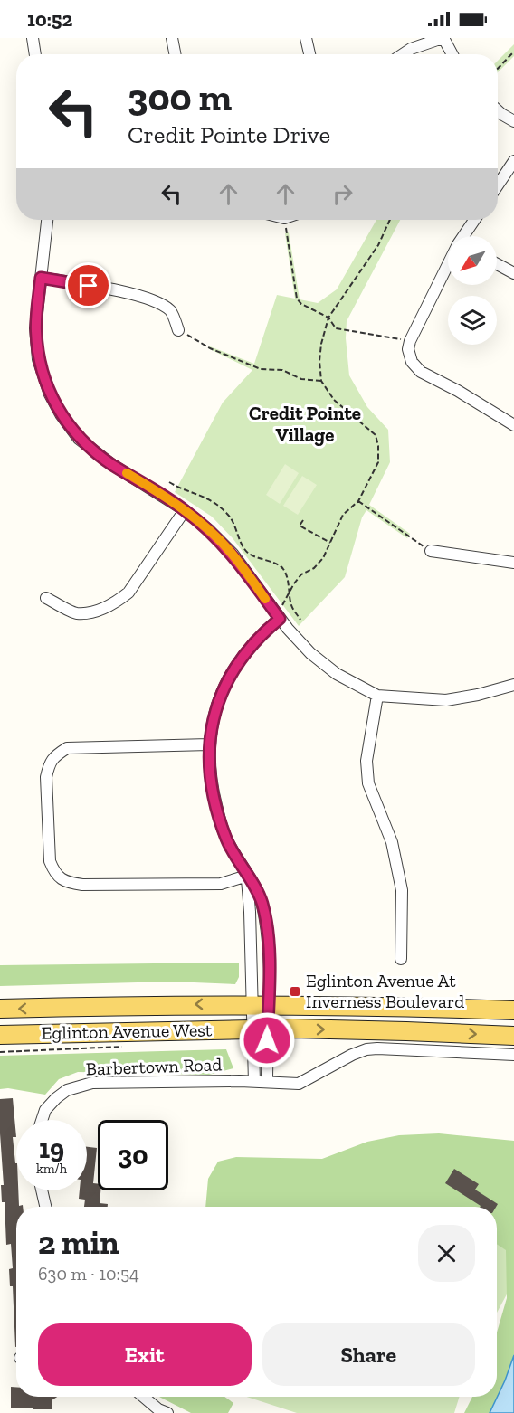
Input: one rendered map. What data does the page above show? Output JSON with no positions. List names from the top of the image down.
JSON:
{
  "streets": {
    "main road": ["Eglinton Avenue West"],
    "street": ["Barbertown Road"]
  },
  "districts": ["Credit Pointe Village"],
  "places": {
    "transit": ["Eglinton Avenue At Inverness Boulevard"]
  },
  "north": "bottom left",
  "page": {
    "status": "10:52",
    "turn": ["300 m", "Credit Pointe Drive"],
    "speed": "19 km/h",
    "limit": "30",
    "heading": ["2 min", "630 m · 10:54"],
    "buttons": ["Exit", "Share"]
  }
}
